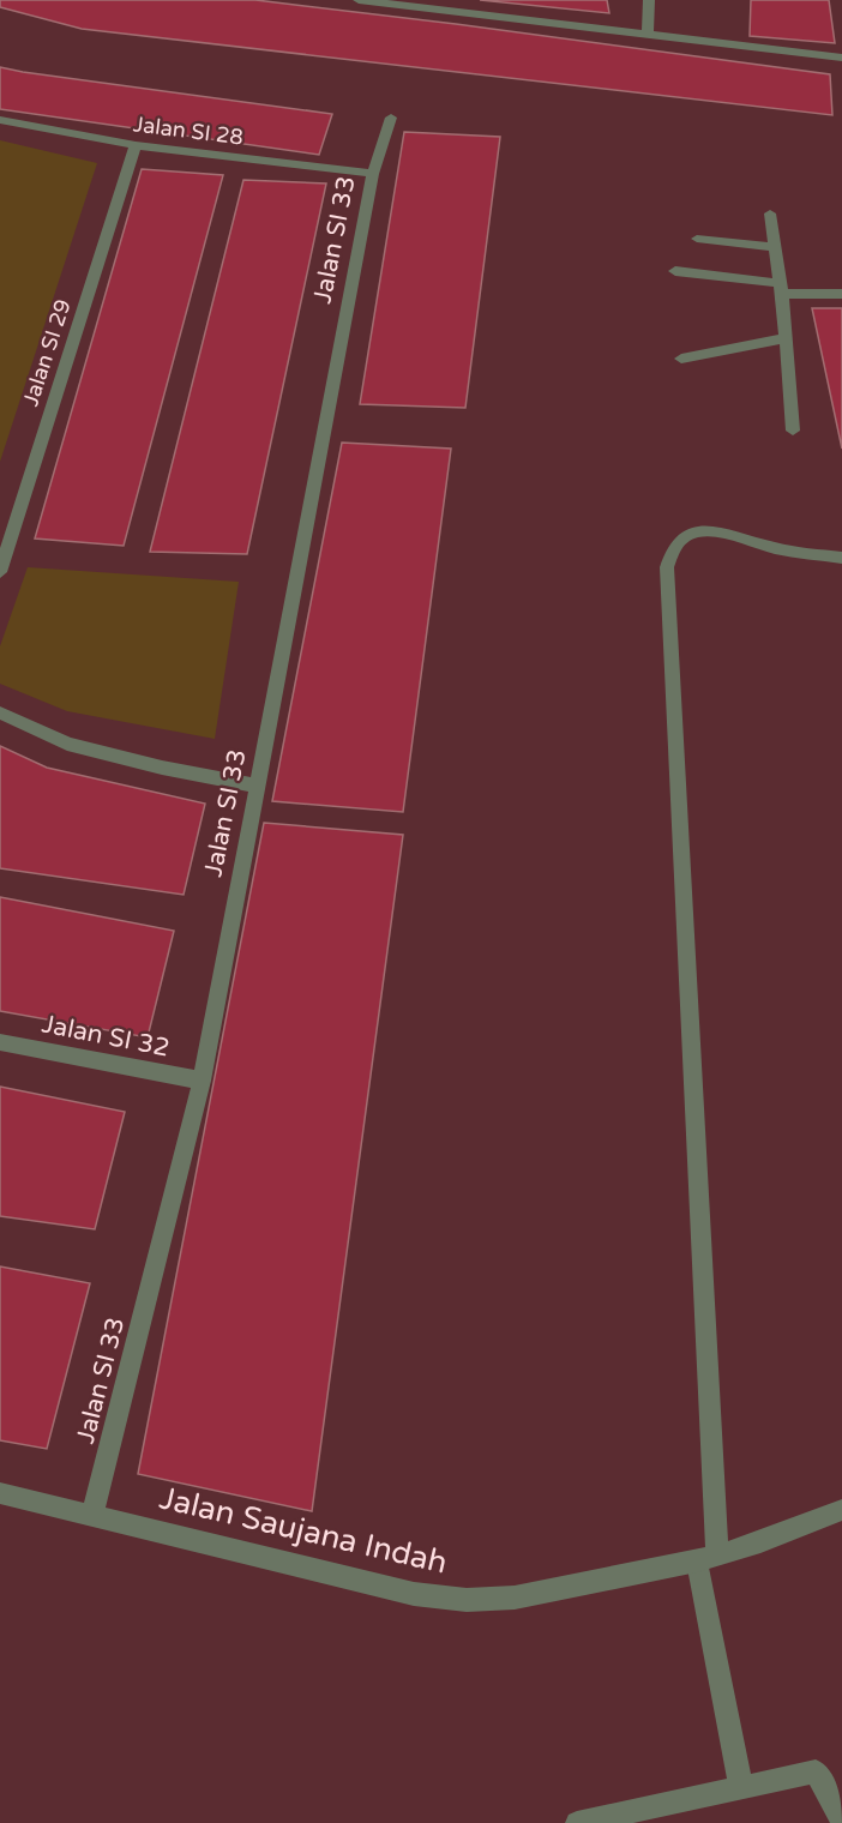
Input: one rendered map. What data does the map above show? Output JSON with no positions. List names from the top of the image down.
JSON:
{
  "streets": {
    "street": [
      "Jalan SI 28",
      "Jalan SI 33",
      "Jalan SI 29",
      "Jalan SI 32",
      "Jalan Saujana Indah"
    ]
  },
  "crossings": [
    ["Jalan SI 28", "Jalan SI 33"],
    ["Jalan SI 28", "Jalan SI 29"],
    ["Jalan SI 33", "Jalan SI 32"],
    ["Jalan SI 33", "Jalan Saujana Indah"]
  ]
}
